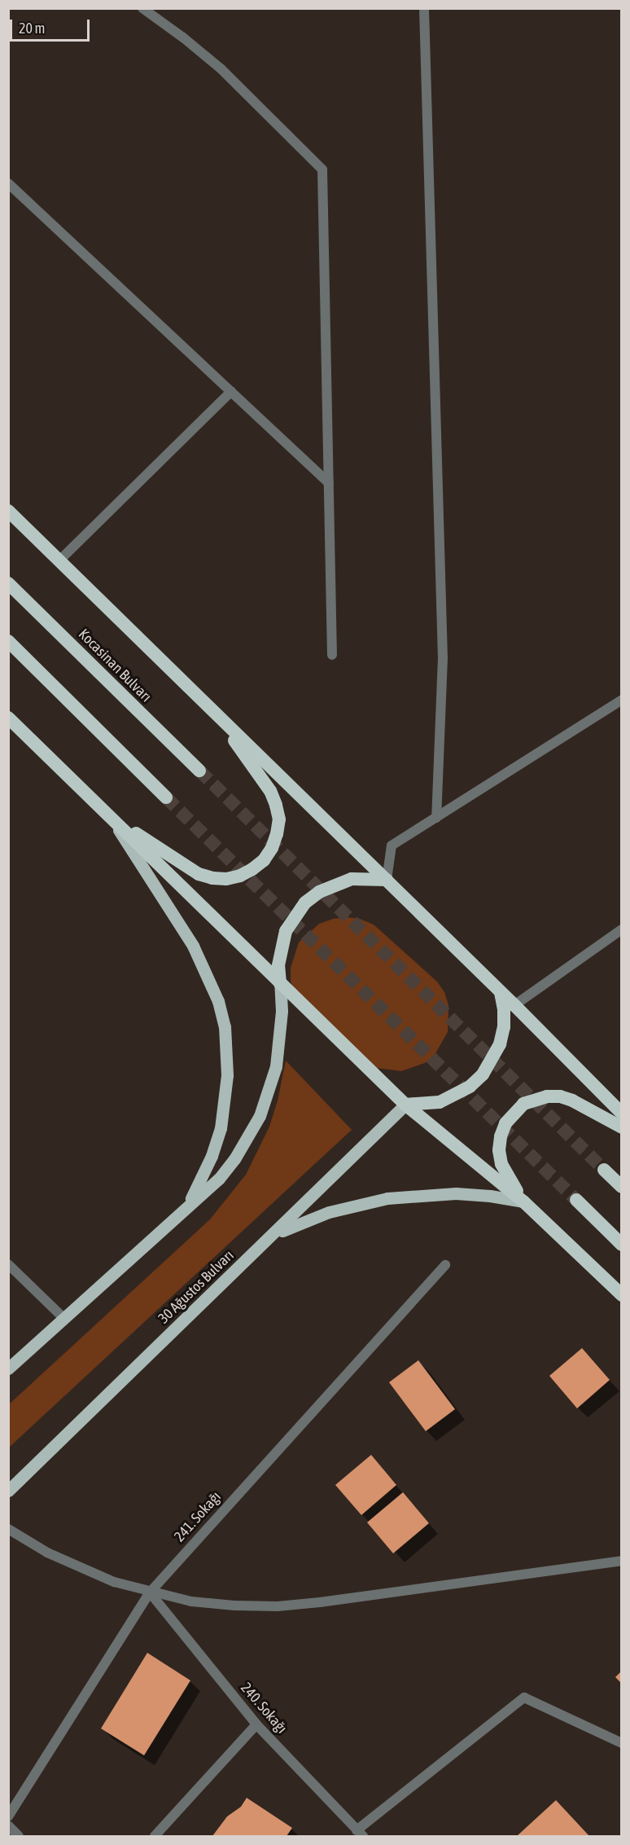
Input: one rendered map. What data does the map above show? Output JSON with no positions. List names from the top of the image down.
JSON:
{
  "streets": {
    "highway": ["Kocasinan Bulvarı"],
    "main road": ["30 Ağustos Bulvarı"],
    "street": ["241. Sokağı", "240. Sokağı"]
  },
  "crossings": [
    ["241. Sokağı", "240. Sokağı"]
  ],
  "scale_bar": "20 m"
}
